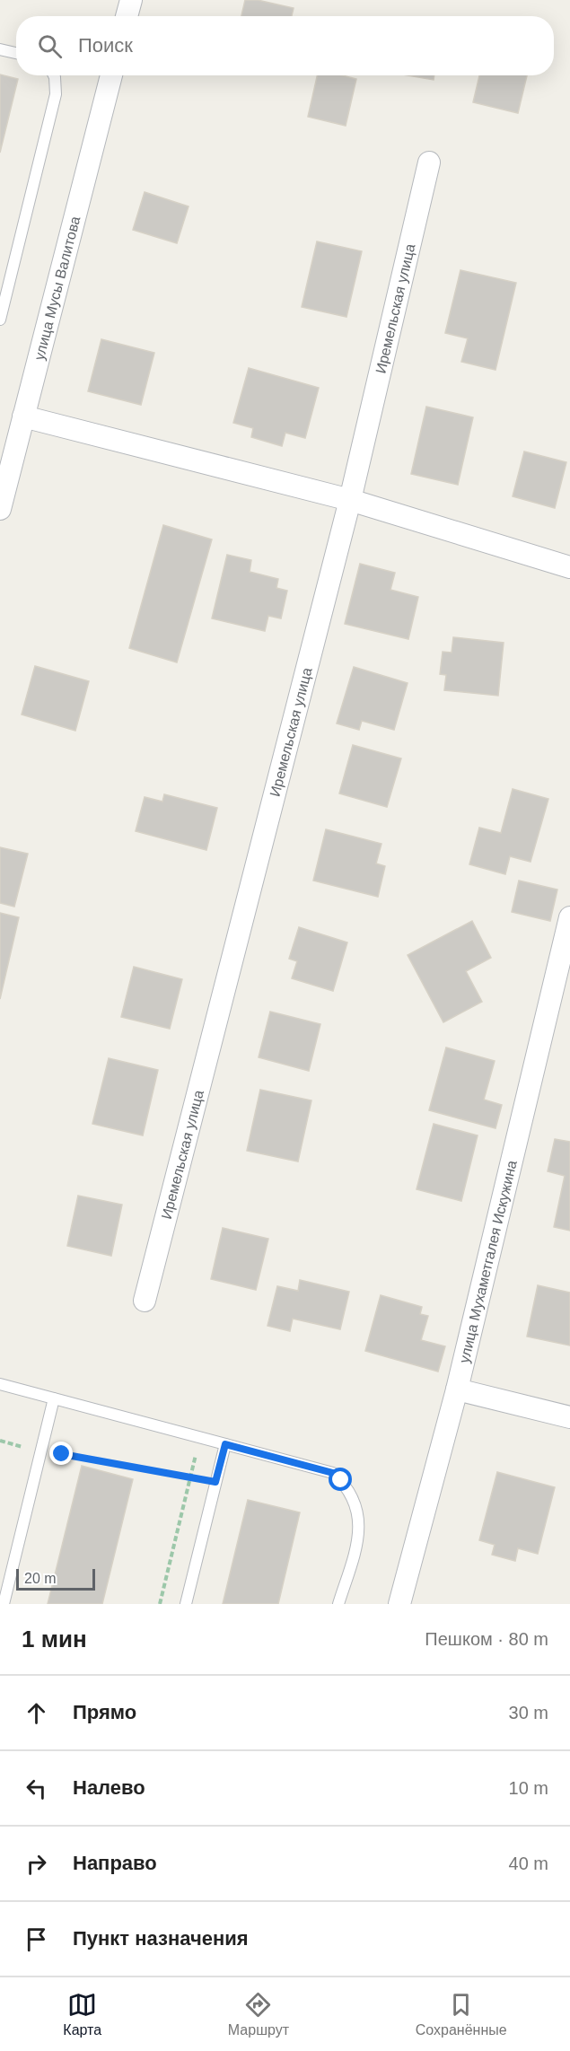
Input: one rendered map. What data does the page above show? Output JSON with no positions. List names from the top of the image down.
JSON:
{
  "streets": {
    "street": ["улица Мусы Валитова", "Иремельская улица", "улица Мухаметгалея Искужина"]
  },
  "scale_bar": "20 m",
  "page": {
    "search": "Поиск",
    "scale": "20 m",
    "heading": ["1 мин", "Пешком · 80 m"],
    "list": [
      ["Прямо", "30 m"],
      ["Налево", "10 m"],
      ["Направо", "40 m"],
      "Пункт назначения"
    ],
    "nav": ["Карта", "Маршрут", "Сохранённые"]
  }
}
